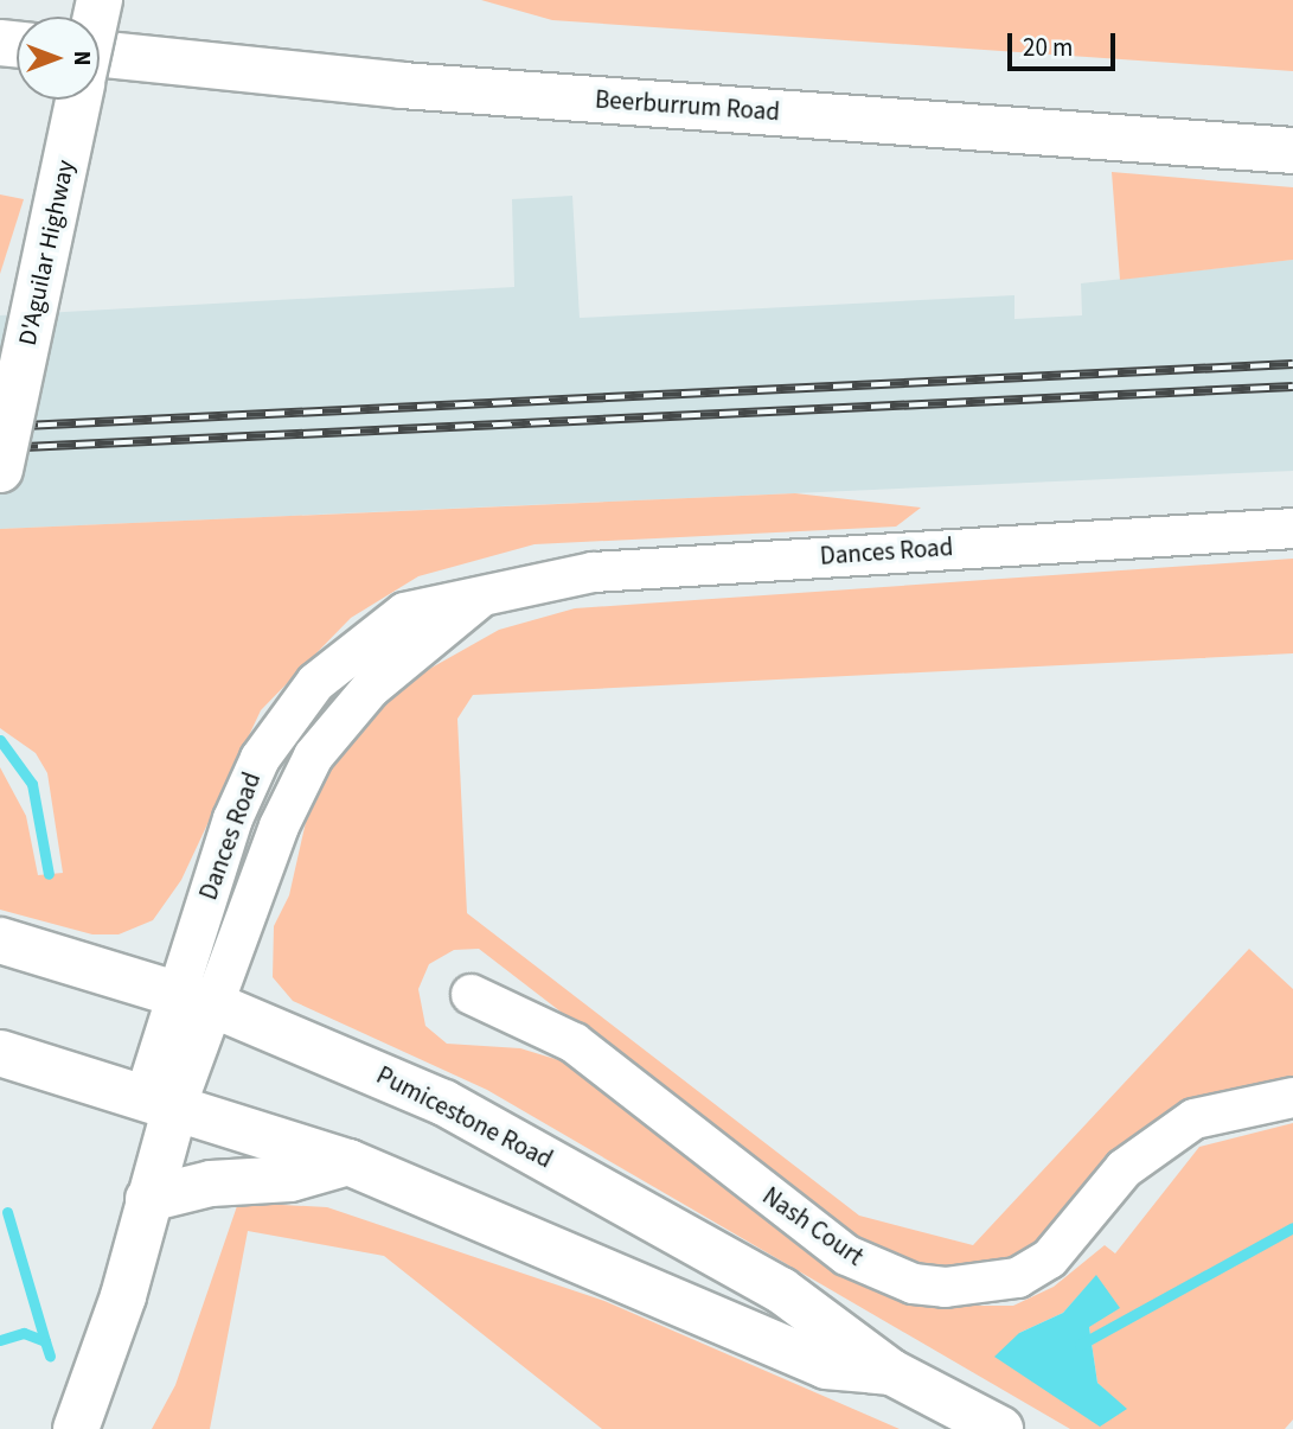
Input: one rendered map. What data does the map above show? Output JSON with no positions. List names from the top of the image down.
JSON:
{
  "streets": {
    "main road": ["Beerburrum Road", "D'Aguilar Highway", "Pumicestone Road"],
    "street": ["Dances Road", "Nash Court"]
  },
  "crossings": [
    ["Dances Road", "Pumicestone Road"]
  ],
  "scale_bar": "20 m",
  "north": "right"
}
